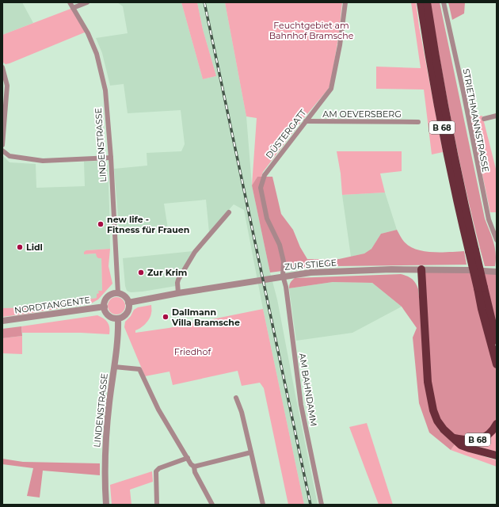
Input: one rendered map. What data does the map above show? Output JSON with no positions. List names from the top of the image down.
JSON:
{
  "streets": {
    "highway": ["B 68"],
    "street": [
      "AM OEVERSBERG",
      "STRIETHMANNSTRASSE",
      "DÜSTERGATT",
      "LINDENSTRASSE",
      "ZUR STIEGE",
      "NORDTANGENTE",
      "AM BAHNDAMM"
    ]
  },
  "crossings": [
    ["AM OEVERSBERG", "DÜSTERGATT"],
    ["B 68", "ZUR STIEGE"],
    ["DÜSTERGATT", "ZUR STIEGE"],
    ["DÜSTERGATT", "AM BAHNDAMM"],
    ["LINDENSTRASSE", "ZUR STIEGE"],
    ["LINDENSTRASSE", "NORDTANGENTE"],
    ["ZUR STIEGE", "NORDTANGENTE"],
    ["ZUR STIEGE", "AM BAHNDAMM"]
  ],
  "parks": ["Feuchtgebiet am Bahnhof Bramsche", "Friedhof"],
  "places": [
    "new life - Fitness für Frauen",
    "Lidl",
    "Zur Krim",
    "Dallmann Villa Bramsche"
  ]
}
